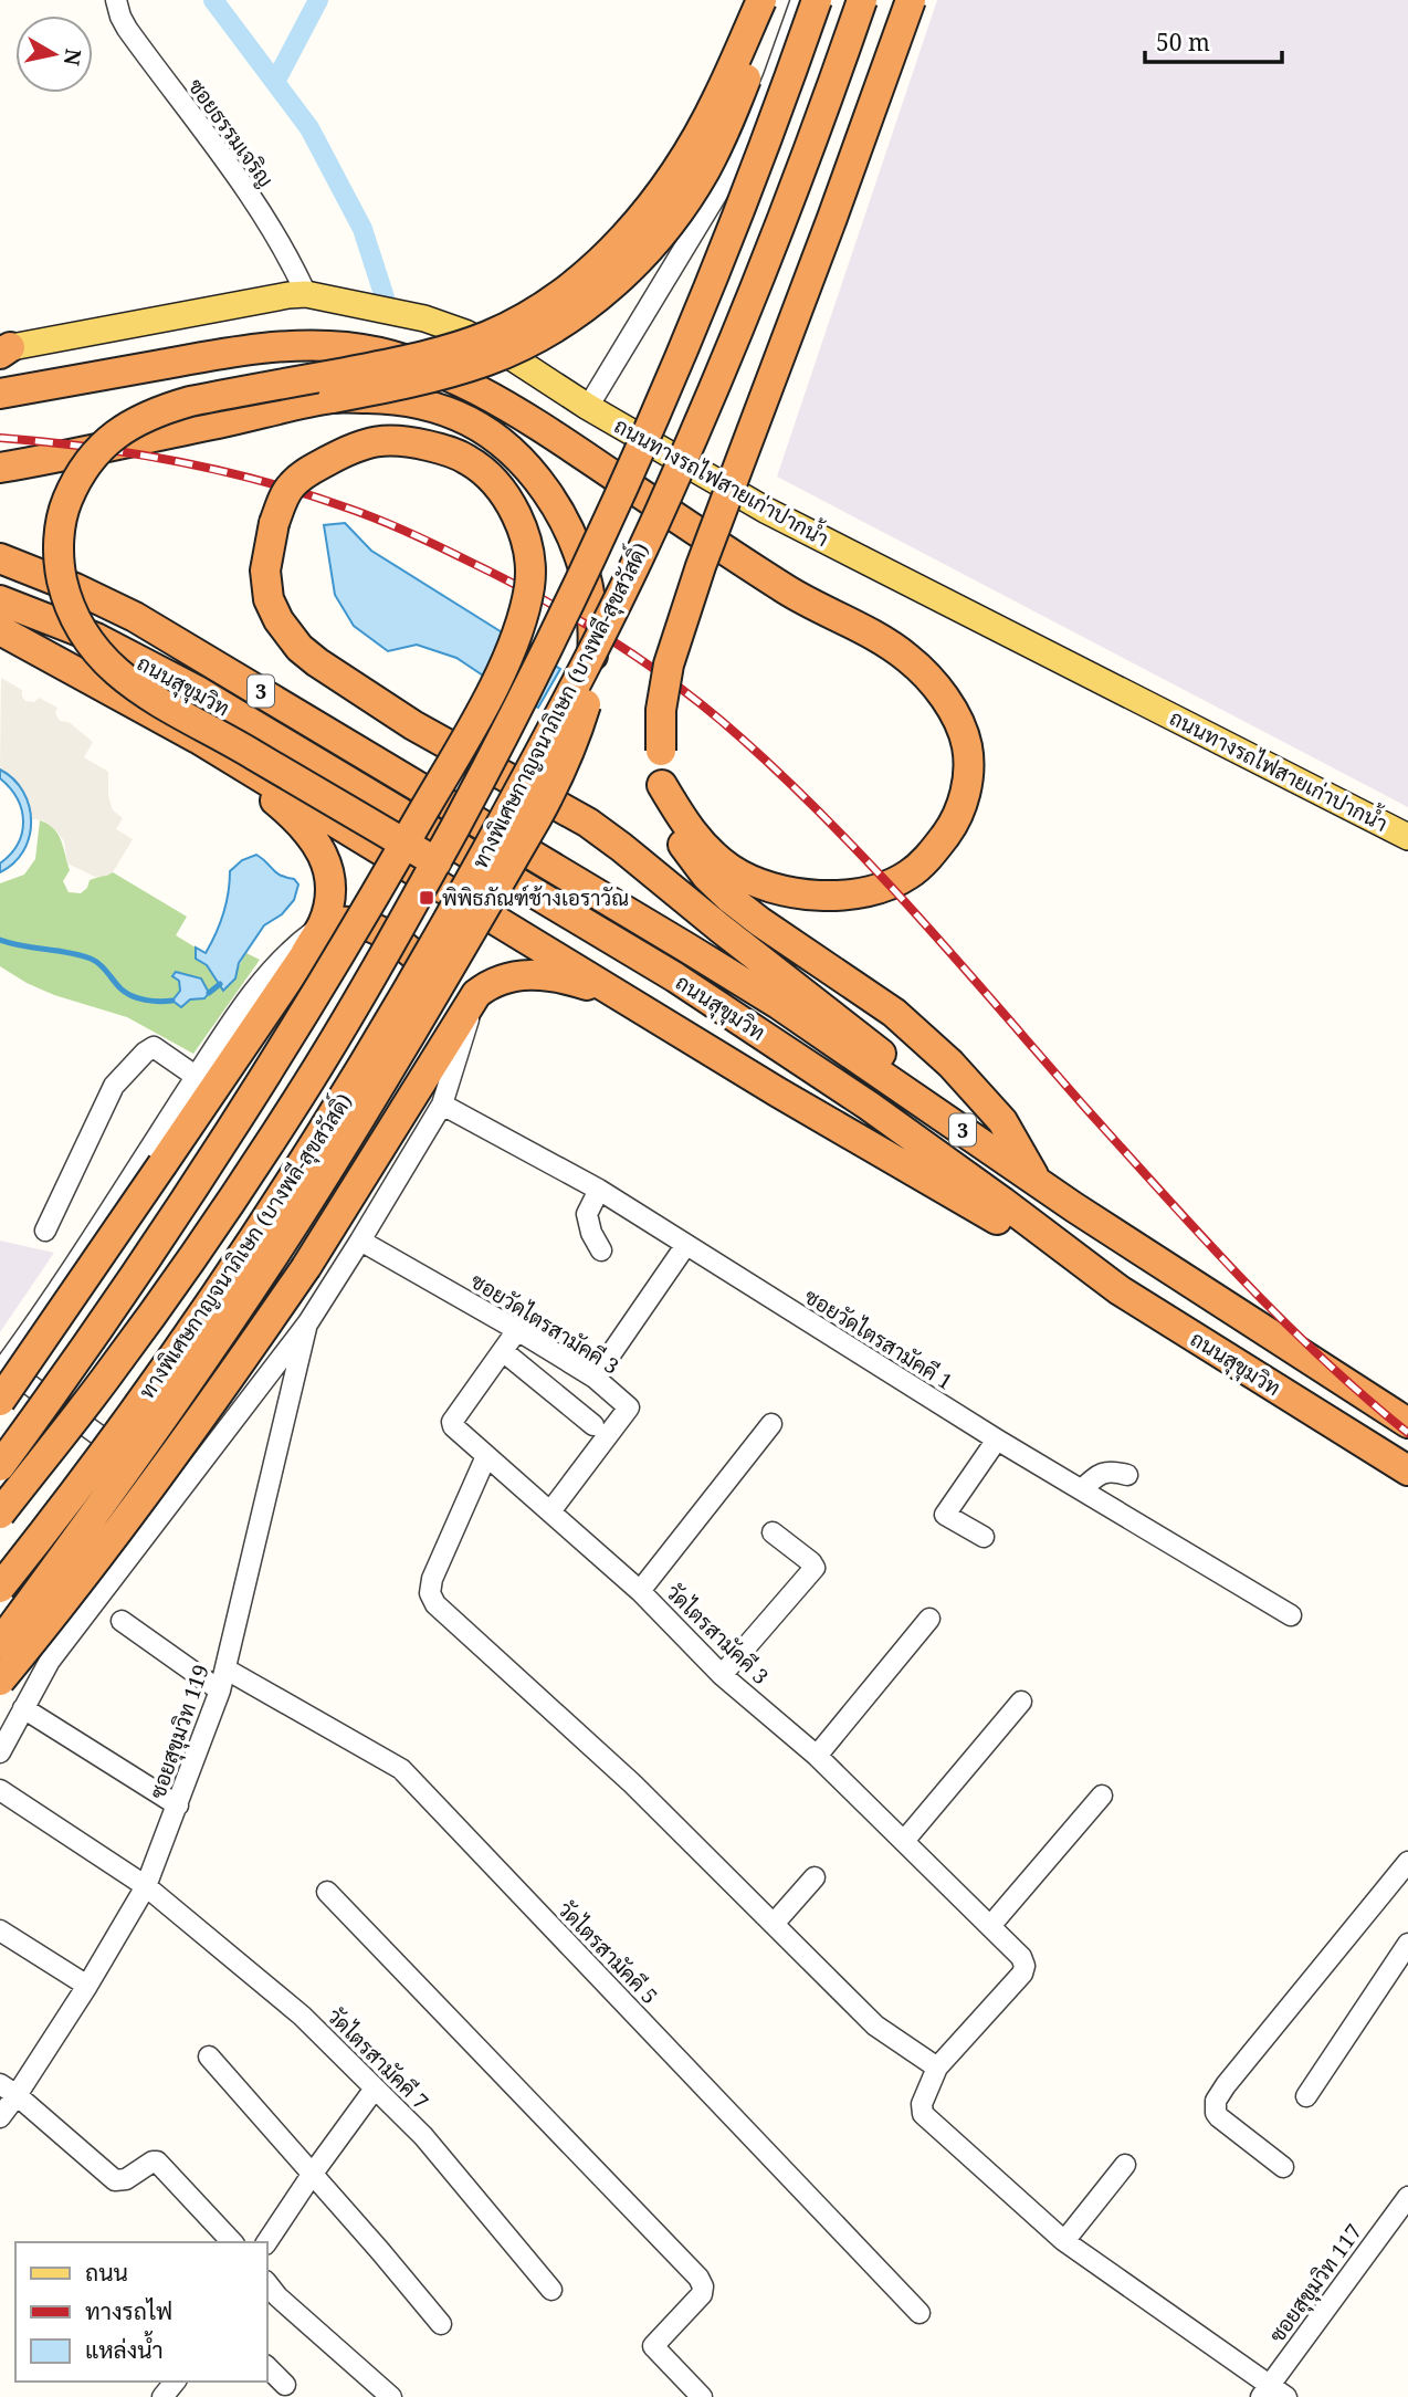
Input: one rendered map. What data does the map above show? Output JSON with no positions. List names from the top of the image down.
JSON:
{
  "streets": {
    "highway": ["ถนนสุขุมวิท", "3", "ทางพิเศษกาญจนาภิเษก (บางพลี-สุขสวัสดิ์)"],
    "main road": ["ถนนทางรถไฟสายเก่าปากน้ำ"],
    "street": [
      "ซอยธรรมเจริญ",
      "ซอยวัดไตรสามัคคี 3",
      "ซอยวัดไตรสามัคคี 1",
      "วัดไตรสามัคคี 3",
      "ซอยสุขุมวิท 119",
      "วัดไตรสามัคคี 5",
      "วัดไตรสามัคคี 7",
      "ซอยสุขุมวิท 117"
    ]
  },
  "crossings": [
    ["ซอยธรรมเจริญ", "ถนนทางรถไฟสายเก่าปากน้ำ"],
    ["ซอยวัดไตรสามัคคี 3", "วัดไตรสามัคคี 3"],
    ["ซอยสุขุมวิท 119", "วัดไตรสามัคคี 5"],
    ["ซอยสุขุมวิท 119", "วัดไตรสามัคคี 7"]
  ],
  "places": {
    "transit": ["พิพิธภัณฑ์ช้างเอราวัณ"]
  },
  "legend": ["ถนน", "ทางรถไฟ", "แหล่งน้ำ"],
  "scale_bar": "50 m",
  "north": "right"
}
